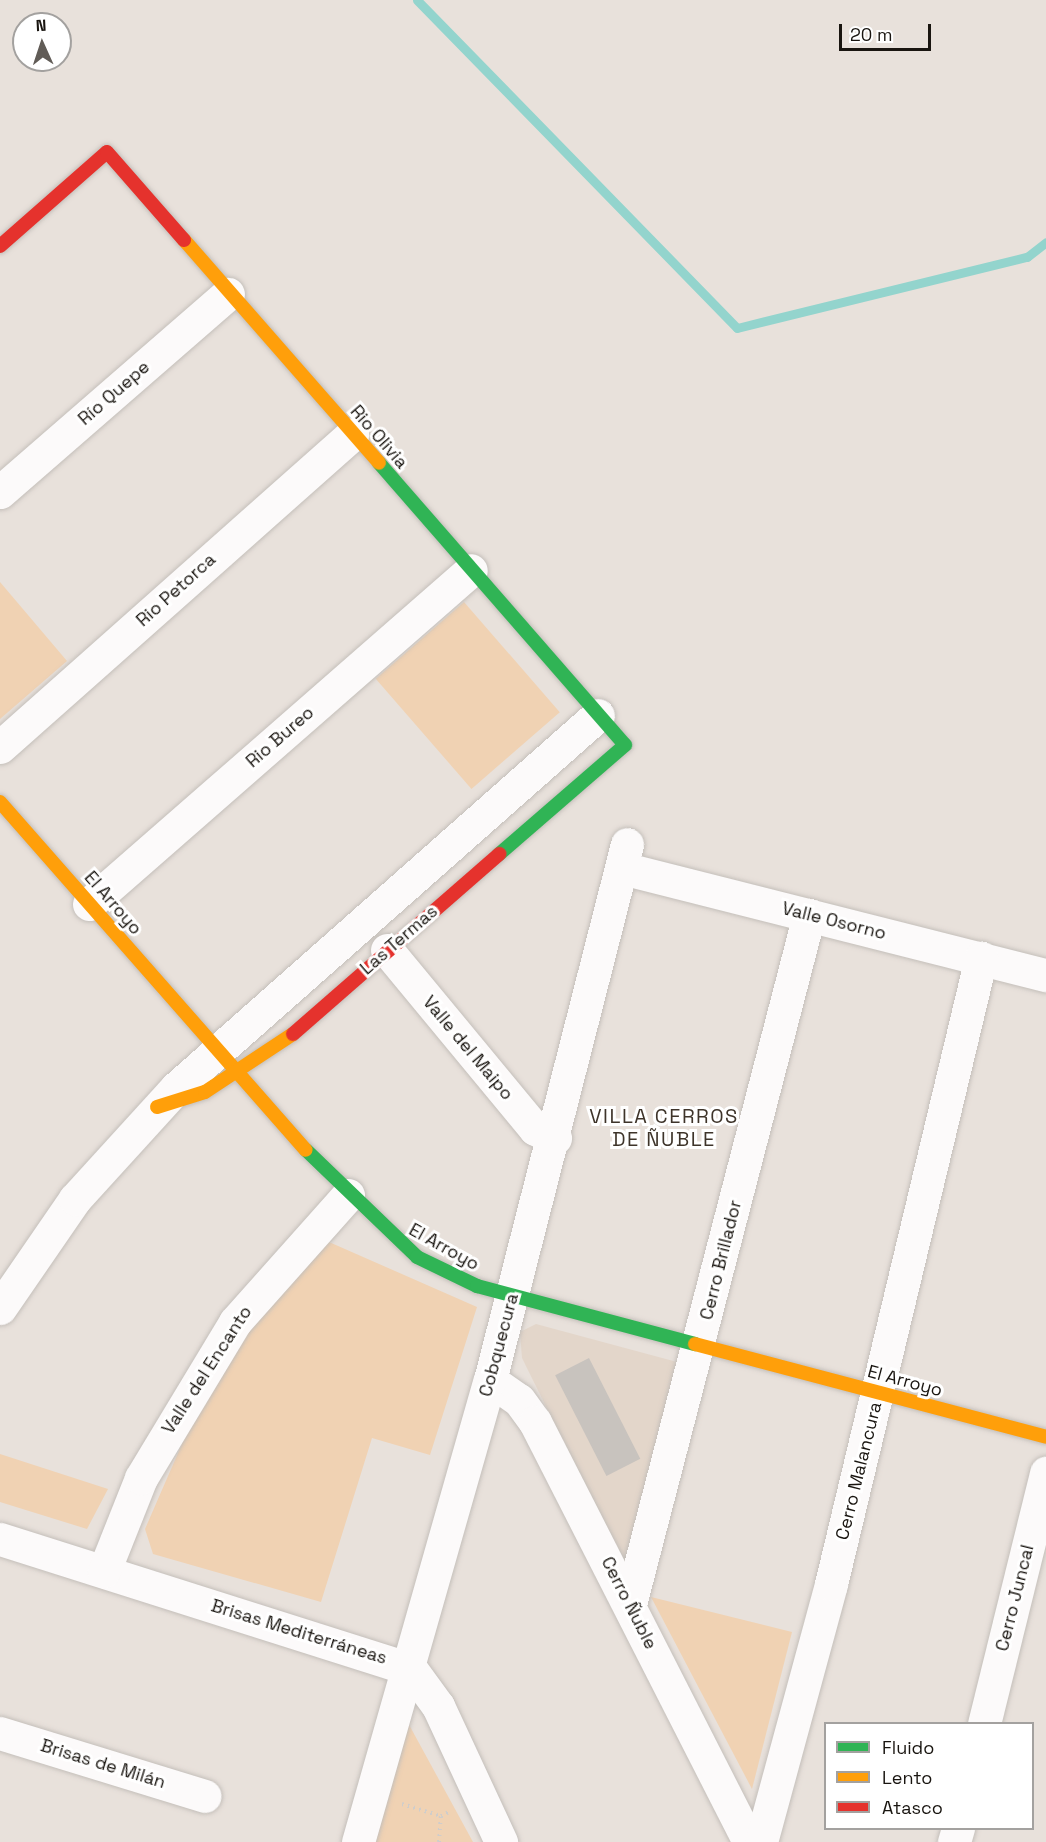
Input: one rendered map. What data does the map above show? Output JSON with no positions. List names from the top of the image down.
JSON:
{
  "streets": {
    "street": [
      "Río Quepe",
      "Rio Olivia",
      "Rio Petorca",
      "Rio Bureo",
      "El Arroyo",
      "Valle Osorno",
      "Las Termas",
      "Valle del Maipo",
      "Cerro Brillador",
      "Cobquecura",
      "Valle del Encanto",
      "Cerro Malancura",
      "Cerro Juncal",
      "Cerro Ñuble",
      "Brisas Mediterráneas",
      "Brisas de Milán"
    ]
  },
  "crossings": [
    ["Río Quepe", "Rio Olivia"],
    ["Rio Olivia", "Rio Petorca"],
    ["Rio Olivia", "Rio Bureo"],
    ["Rio Olivia", "Las Termas"],
    ["Rio Bureo", "El Arroyo"],
    ["El Arroyo", "Las Termas"],
    ["El Arroyo", "Cerro Brillador"],
    ["El Arroyo", "Cobquecura"],
    ["El Arroyo", "Valle del Encanto"],
    ["El Arroyo", "Cerro Malancura"],
    ["Valle Osorno", "Cerro Brillador"],
    ["Valle Osorno", "Cobquecura"],
    ["Valle Osorno", "Cerro Malancura"],
    ["Las Termas", "Valle del Maipo"],
    ["Valle del Maipo", "Cobquecura"],
    ["Cerro Brillador", "Cerro Ñuble"],
    ["Cobquecura", "Cerro Ñuble"],
    ["Cobquecura", "Brisas Mediterráneas"],
    ["Valle del Encanto", "Brisas Mediterráneas"]
  ],
  "districts": ["VILLA CERROS DE ÑUBLE"],
  "legend": ["Fluido", "Lento", "Atasco"],
  "scale_bar": "20 m",
  "north": "top"
}
